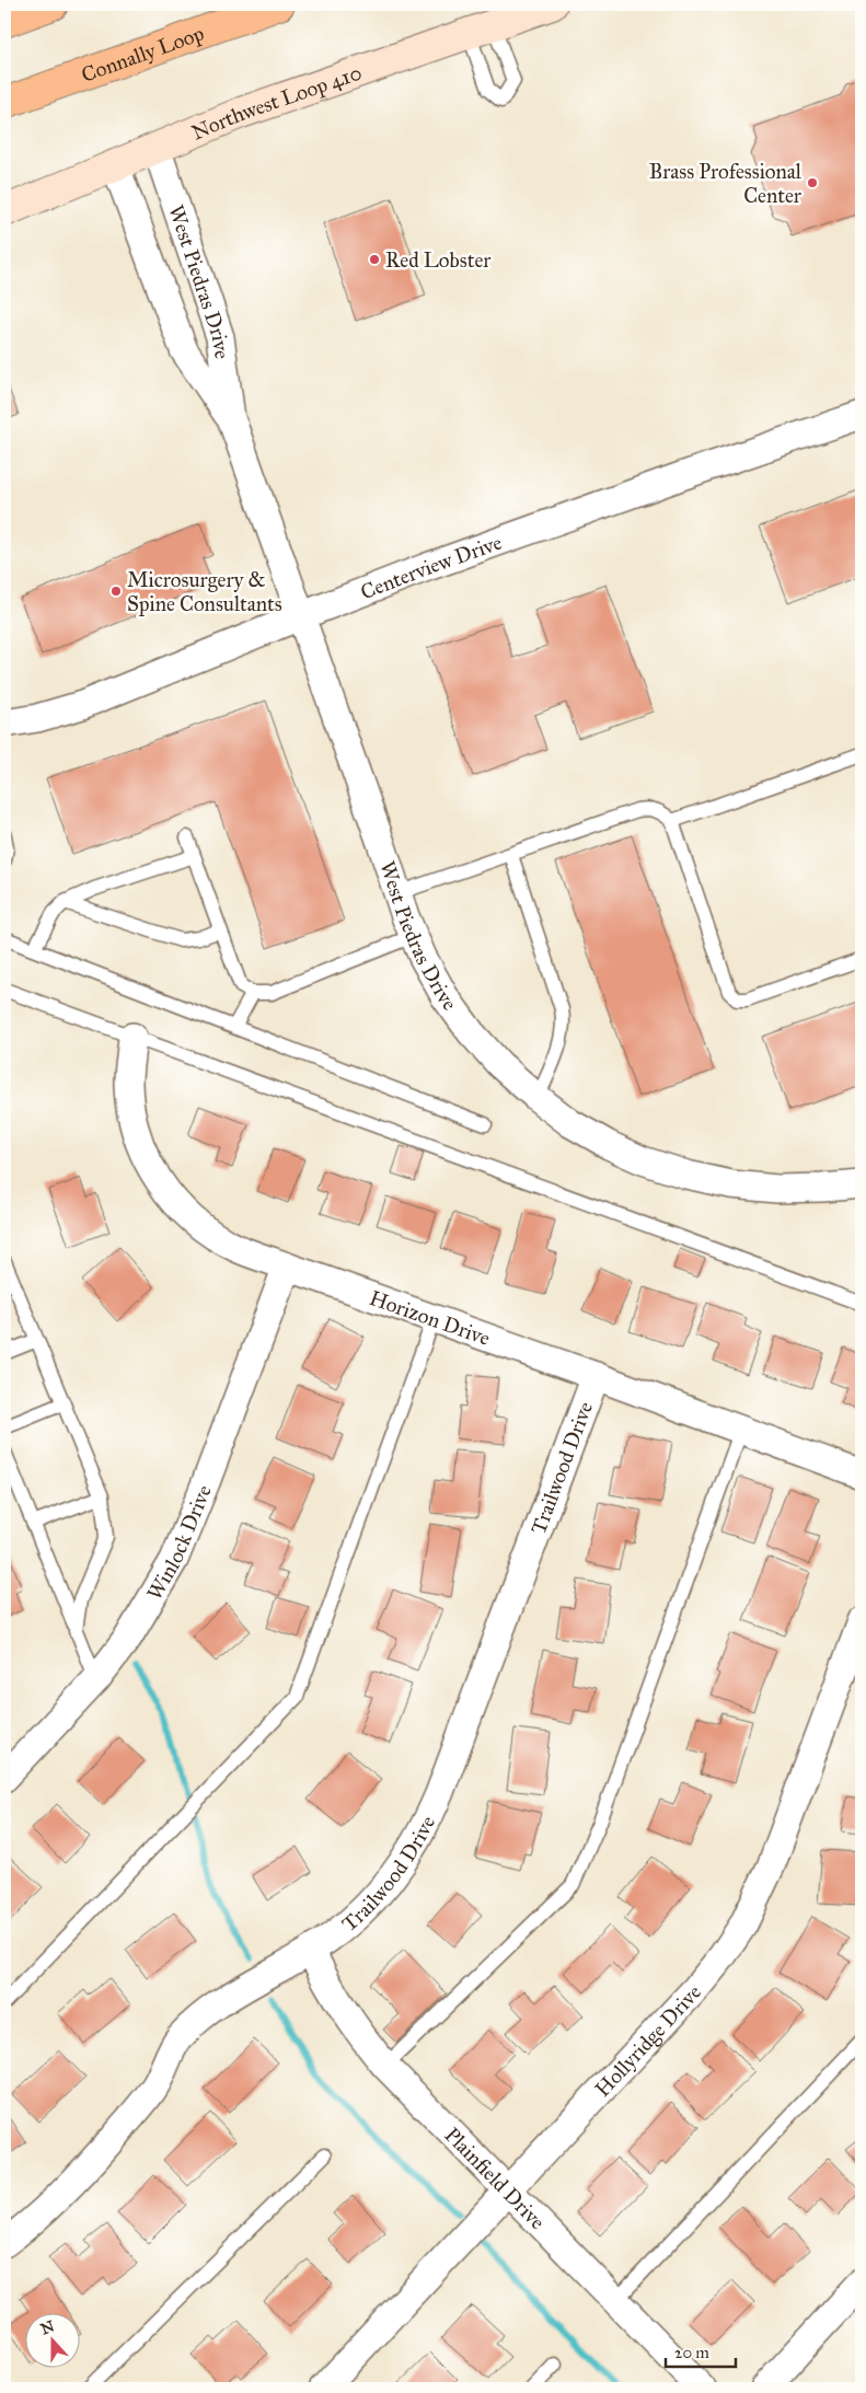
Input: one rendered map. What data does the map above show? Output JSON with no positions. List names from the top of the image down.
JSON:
{
  "streets": {
    "highway": ["Connally Loop"],
    "main road": ["Northwest Loop 410"],
    "street": [
      "West Piedras Drive",
      "Centerview Drive",
      "Horizon Drive",
      "Trailwood Drive",
      "Winlock Drive",
      "Hollyridge Drive",
      "Plainfield Drive"
    ]
  },
  "crossings": [
    ["Northwest Loop 410", "West Piedras Drive"],
    ["West Piedras Drive", "Centerview Drive"],
    ["Horizon Drive", "Trailwood Drive"],
    ["Horizon Drive", "Winlock Drive"],
    ["Trailwood Drive", "Plainfield Drive"],
    ["Hollyridge Drive", "Plainfield Drive"]
  ],
  "places": ["Brass Professional Center", "Red Lobster", "Microsurgery & Spine Consultants"],
  "scale_bar": "20 m",
  "north": "top"
}
